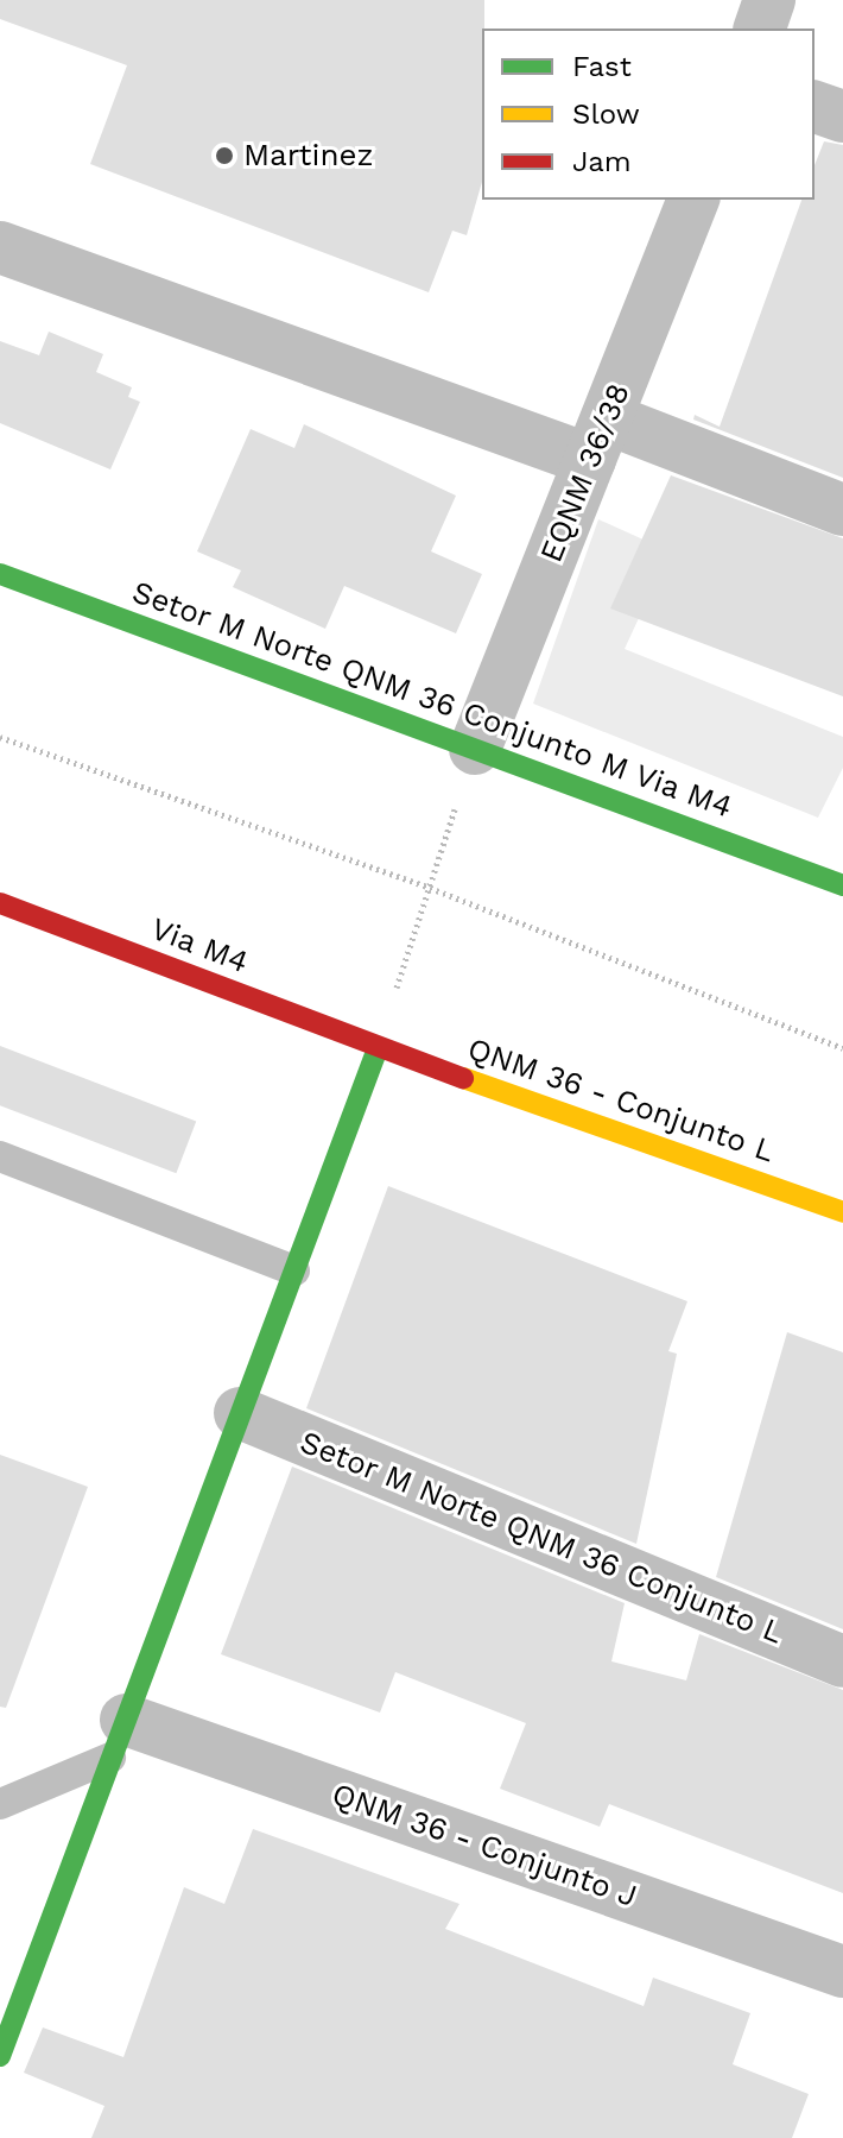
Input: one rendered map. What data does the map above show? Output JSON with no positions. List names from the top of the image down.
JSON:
{
  "streets": {
    "main road": ["Setor M Norte QNM 36 Conjunto M Via M4", "Via M4", "QNM 36 - Conjunto L"],
    "street": ["EQNM 36/38", "Setor M Norte QNM 36 Conjunto L", "QNM 36 - Conjunto J"]
  },
  "crossings": [
    ["EQNM 36/38", "Setor M Norte QNM 36 Conjunto M Via M4"],
    ["Via M4", "QNM 36 - Conjunto L"]
  ],
  "places": ["Martinez"],
  "legend": ["Fast", "Slow", "Jam"]
}
